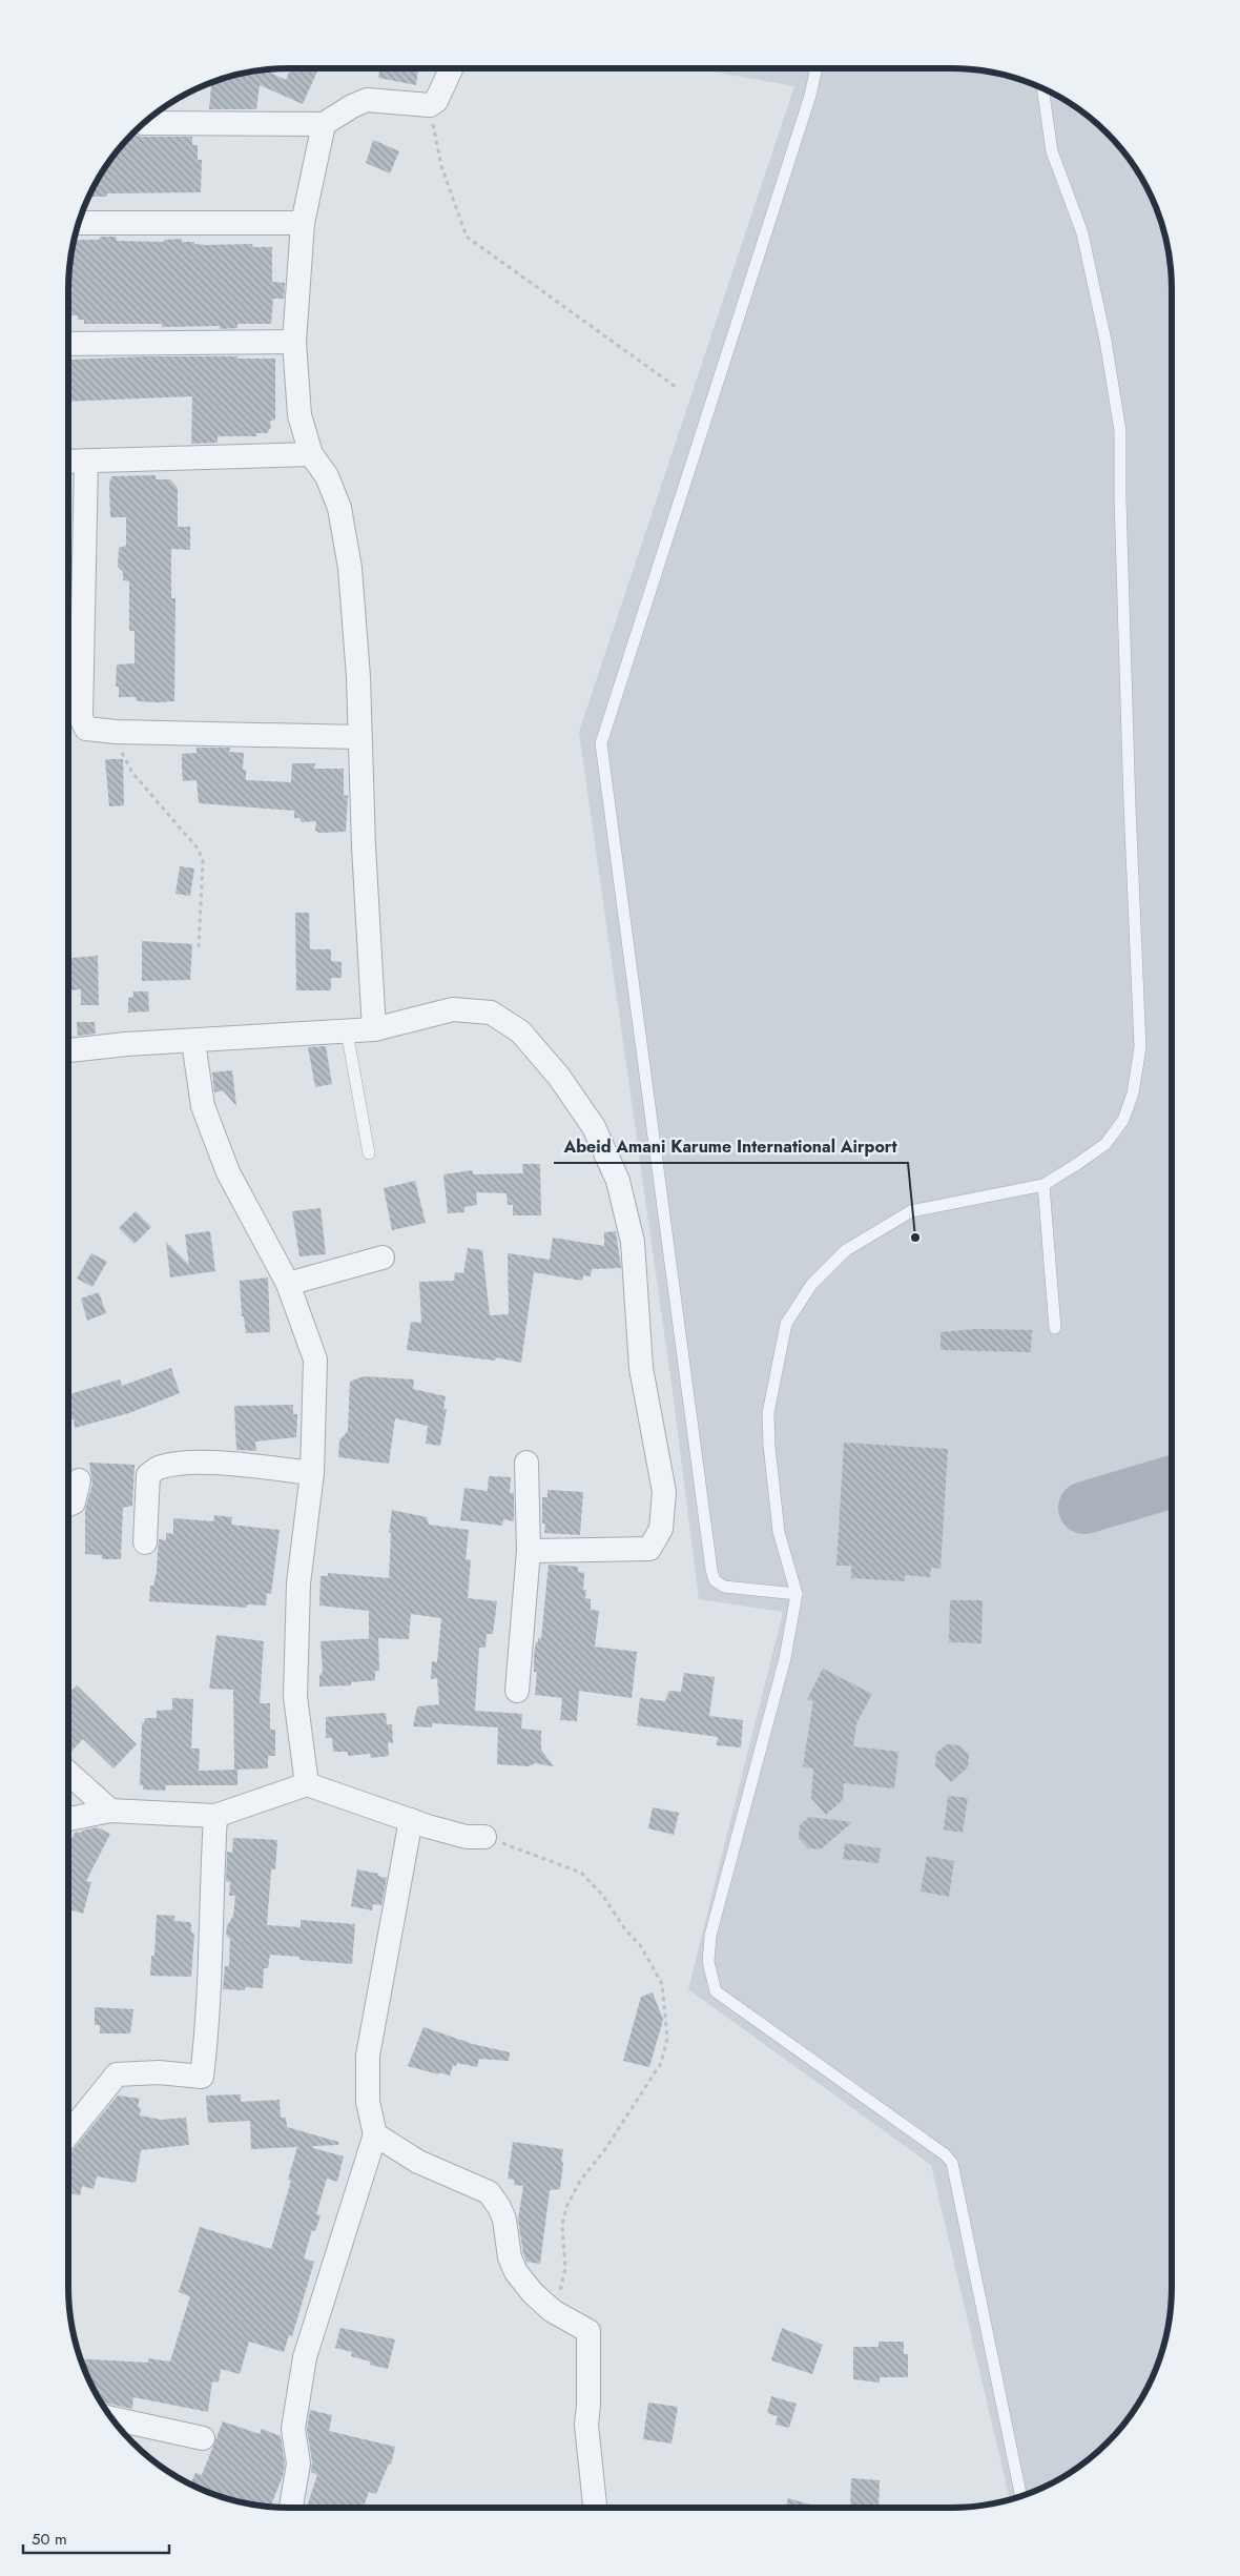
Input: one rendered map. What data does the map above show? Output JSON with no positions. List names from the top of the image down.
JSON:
{
  "places": ["Abeid Amani Karume International Airport"],
  "scale_bar": "50 m"
}
